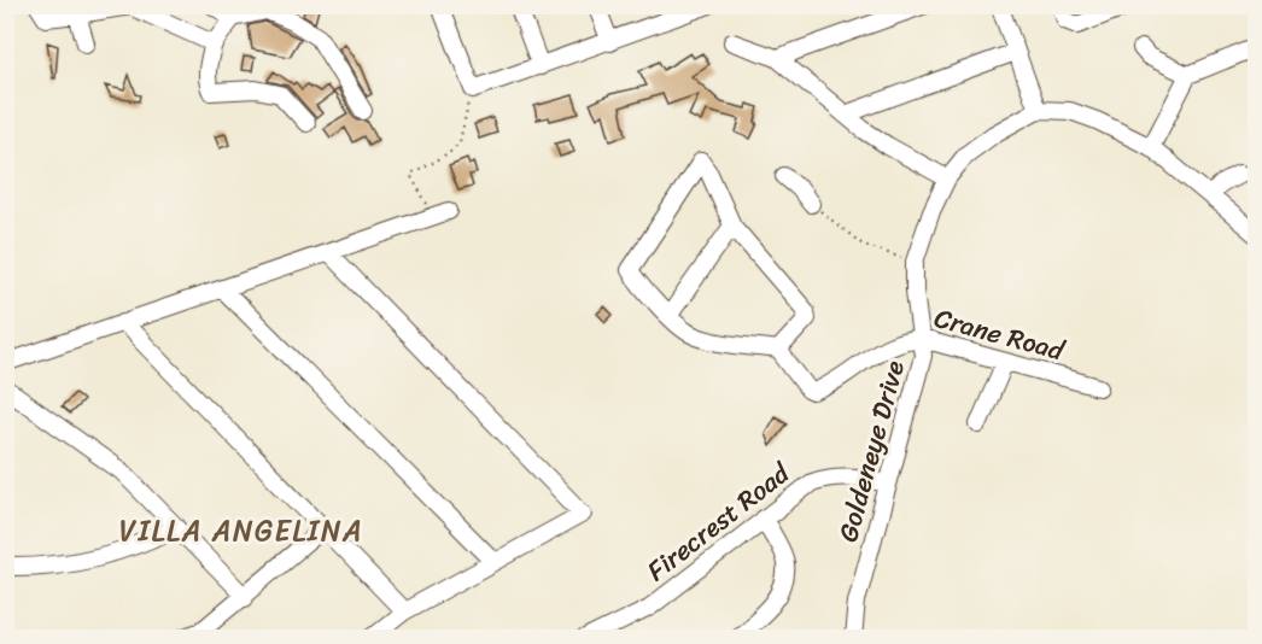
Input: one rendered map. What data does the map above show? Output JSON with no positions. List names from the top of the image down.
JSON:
{
  "streets": {
    "street": ["Crane Road", "Goldeneye Drive", "Firecrest Road"]
  },
  "crossings": [
    ["Crane Road", "Goldeneye Drive"],
    ["Goldeneye Drive", "Firecrest Road"]
  ],
  "districts": ["VILLA ANGELINA"]
}
